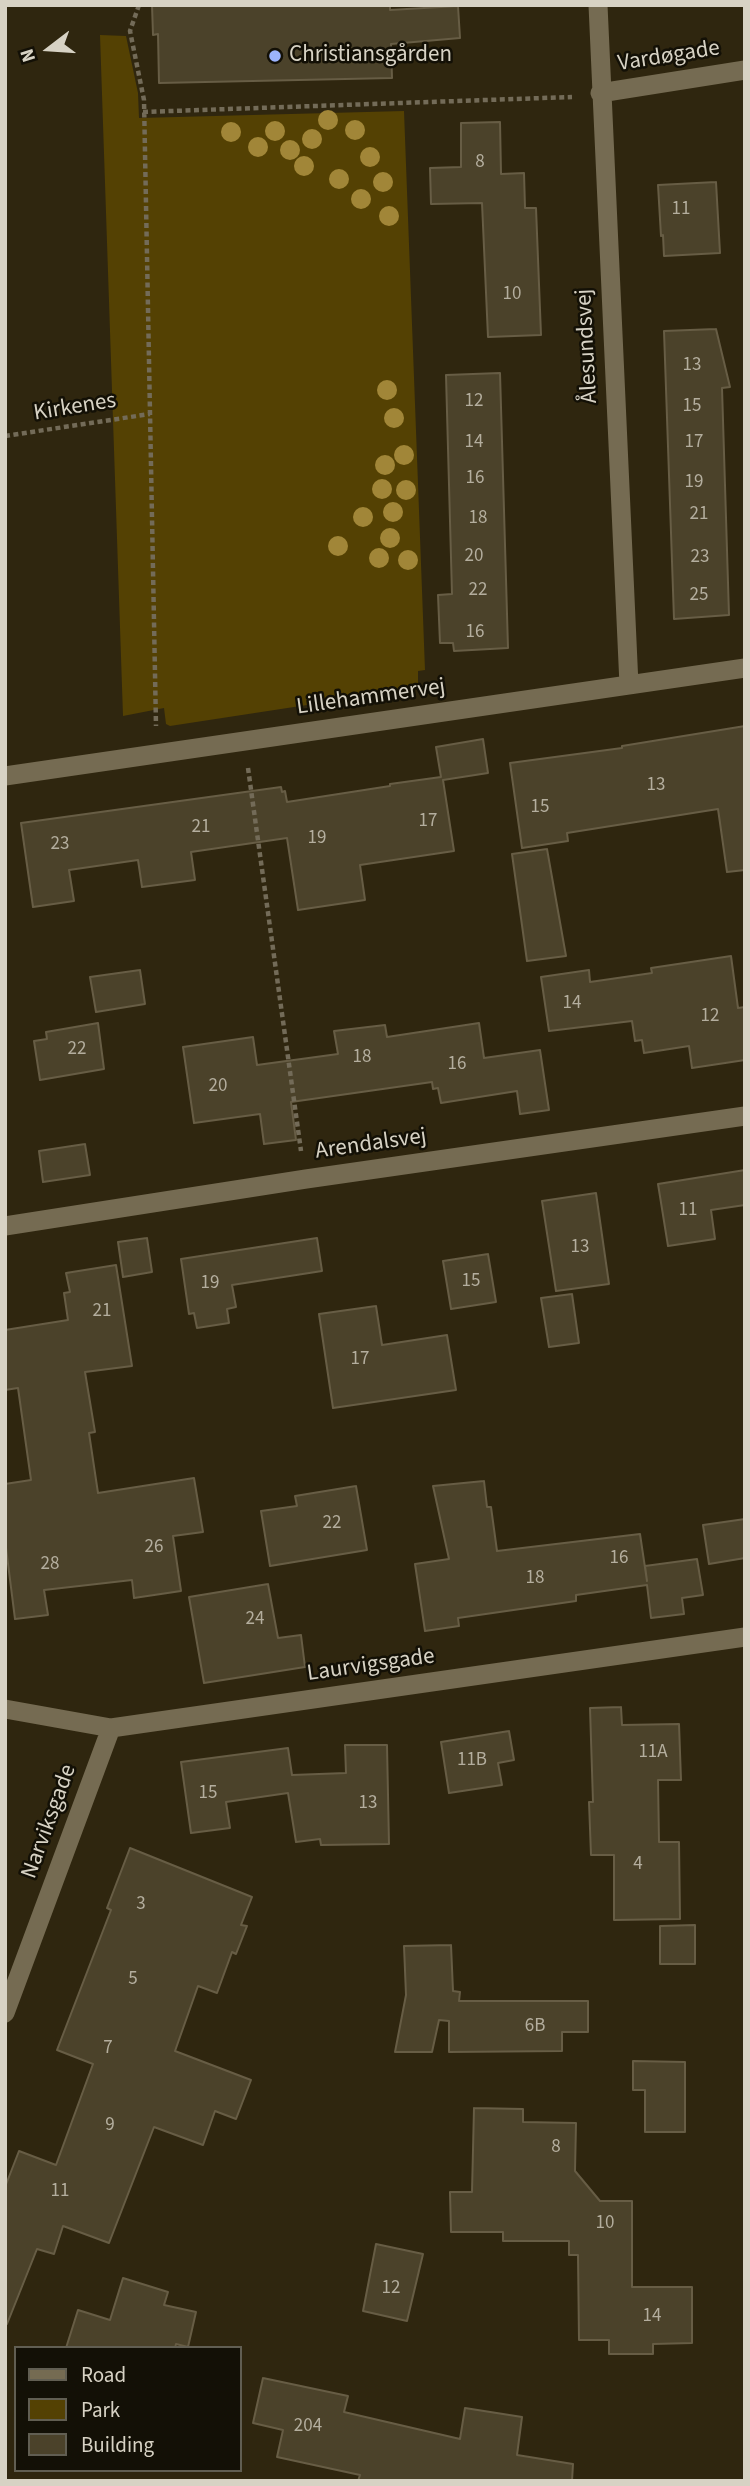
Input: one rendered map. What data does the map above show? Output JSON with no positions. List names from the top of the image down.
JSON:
{
  "streets": {
    "street": [
      "Vardøgade",
      "Ålesundsvej",
      "Lillehammervej",
      "Arendalsvej",
      "Laurvigsgade",
      "Narviksgade"
    ],
    "path": ["Kirkenes"]
  },
  "crossings": [
    ["Vardøgade", "Ålesundsvej"],
    ["Ålesundsvej", "Lillehammervej"],
    ["Laurvigsgade", "Narviksgade"]
  ],
  "places": ["Christiansgården"],
  "house_numbers": [
    "8",
    "11",
    "10",
    "13",
    "12",
    "15",
    "14",
    "17",
    "16",
    "19",
    "21",
    "18",
    "20",
    "23",
    "22",
    "25",
    "16",
    "13",
    "15",
    "17",
    "21",
    "19",
    "23",
    "14",
    "12",
    "22",
    "18",
    "16",
    "20",
    "11",
    "13",
    "15",
    "19",
    "21",
    "17",
    "22",
    "26",
    "16",
    "28",
    "18",
    "24",
    "11A",
    "11B",
    "15",
    "13",
    "4",
    "3",
    "5",
    "6B",
    "7",
    "9",
    "8",
    "11",
    "10",
    "12",
    "14",
    "204"
  ],
  "legend": ["Road", "Park", "Building"],
  "north": "left"
}
